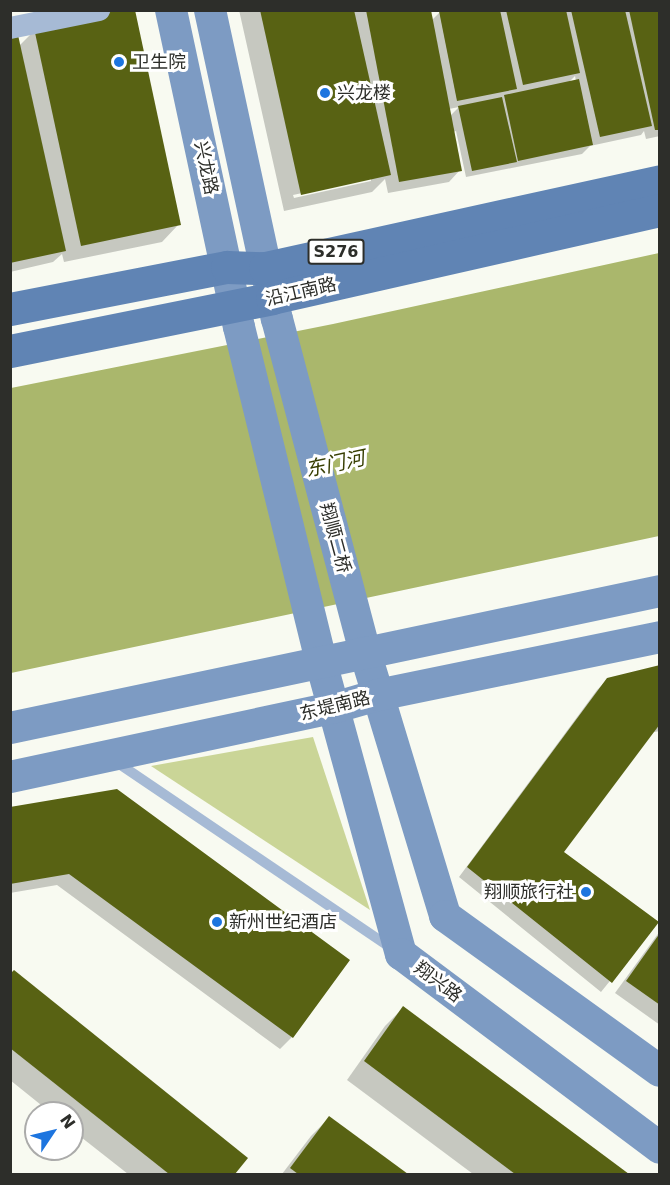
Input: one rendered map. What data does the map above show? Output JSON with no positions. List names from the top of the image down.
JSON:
{
  "streets": {
    "main road": [
      "兴龙路",
      "S276",
      "沿江南路",
      "翔顺二桥",
      "东堤南路",
      "翔兴路"
    ]
  },
  "crossings": [
    ["兴龙路", "沿江南路"],
    ["兴龙路", "翔顺二桥"],
    ["沿江南路", "翔顺二桥"],
    ["东堤南路", "翔兴路"]
  ],
  "water": ["东门河"],
  "places": [
    "卫生院",
    "兴龙楼",
    "翔顺旅行社",
    "新州世纪酒店"
  ],
  "north": "top right"
}
